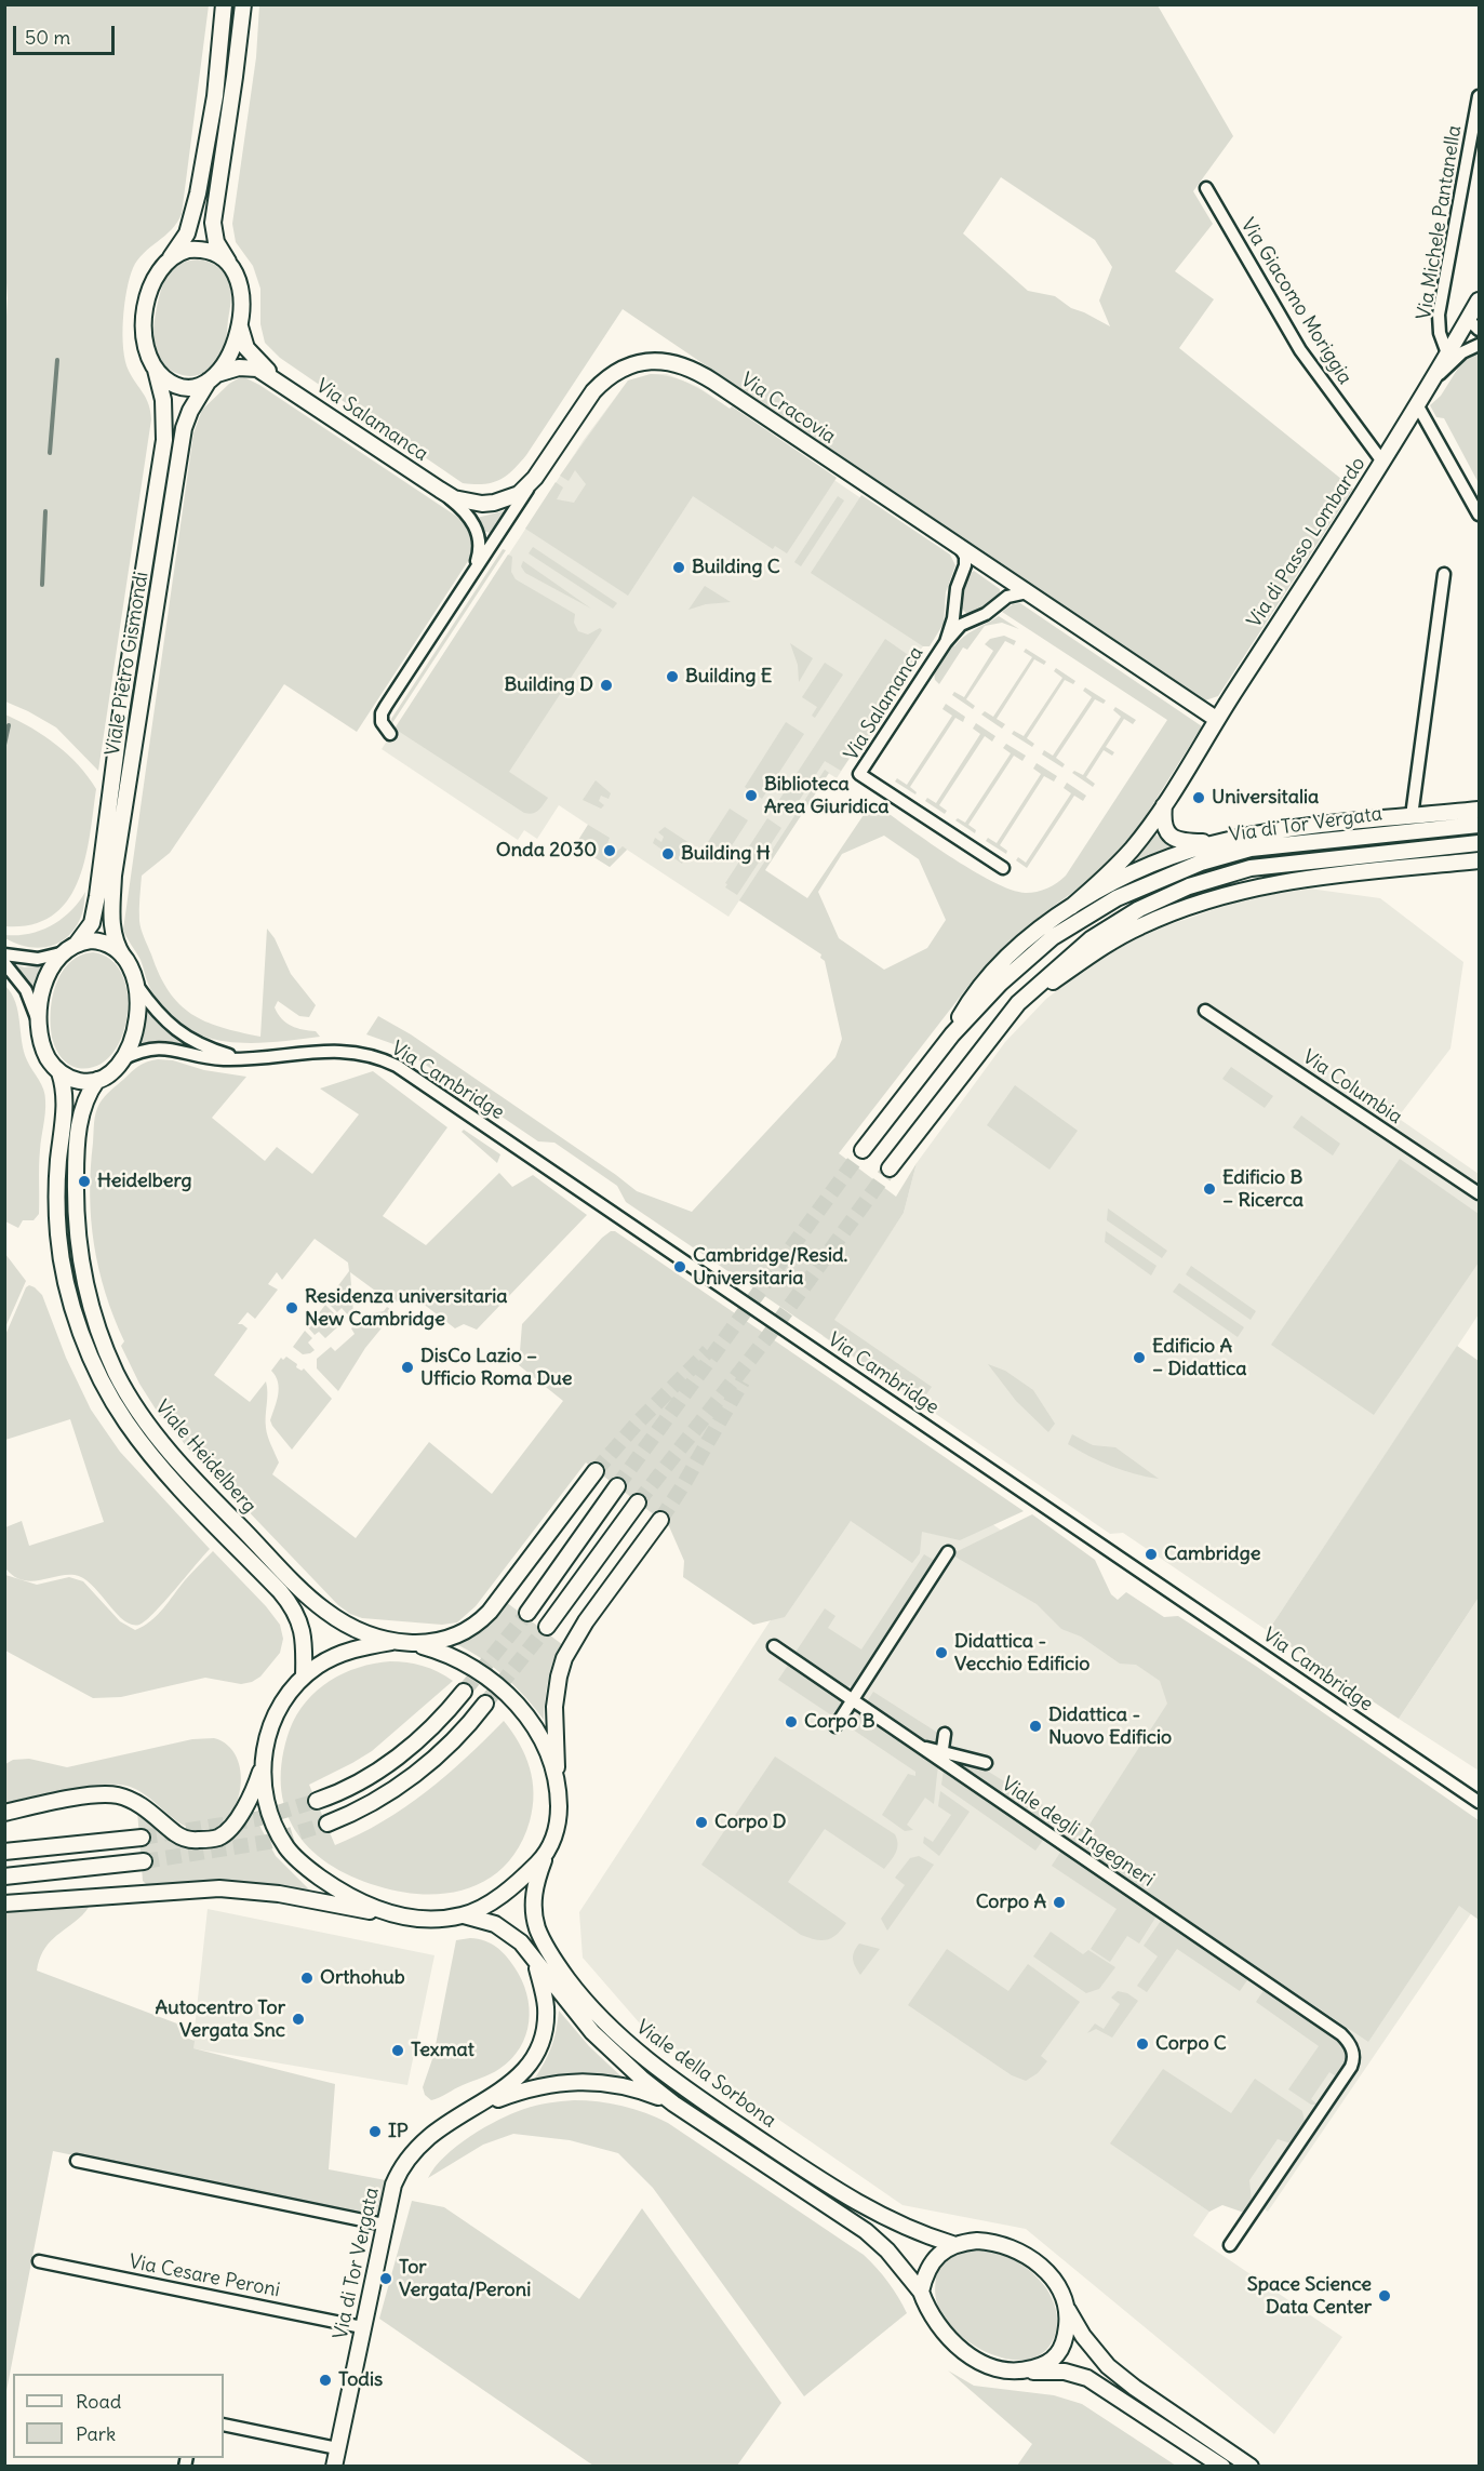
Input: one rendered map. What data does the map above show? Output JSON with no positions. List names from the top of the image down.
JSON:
{
  "streets": {
    "street": [
      "Via Michele Pantanella",
      "Via Giacomo Moriggia",
      "Via Cracovia",
      "Via Salamanca",
      "Via di Passo Lombardo",
      "Viale Pietro Gismondi",
      "Via di Tor Vergata",
      "Via Cambridge",
      "Via Columbia",
      "Viale Heidelberg",
      "Viale degli Ingegneri",
      "Viale della Sorbona",
      "Via Cesare Peroni"
    ]
  },
  "crossings": [
    ["Via Michele Pantanella", "Via di Passo Lombardo"],
    ["Via Giacomo Moriggia", "Via di Passo Lombardo"],
    ["Via Cracovia", "Via Salamanca"],
    ["Via Cracovia", "Via di Passo Lombardo"],
    ["Via di Passo Lombardo", "Via di Tor Vergata"],
    ["Viale Pietro Gismondi", "Via Cambridge"],
    ["Viale Pietro Gismondi", "Viale Heidelberg"],
    ["Via di Tor Vergata", "Viale della Sorbona"],
    ["Via di Tor Vergata", "Via Cesare Peroni"],
    ["Via Cambridge", "Viale Heidelberg"]
  ],
  "places": [
    "Building C",
    "Building E",
    "Building D",
    "Biblioteca Area Giuridica",
    "Universitalia",
    "Onda 2030",
    "Building H",
    "Heidelberg",
    "Edificio B – Ricerca",
    "Cambridge/Resid. Universitaria",
    "Residenza universitaria New Cambridge",
    "Edificio A – Didattica",
    "DisCo Lazio – Ufficio Roma Due",
    "Cambridge",
    "Didattica - Vecchio Edificio",
    "Corpo B",
    "Didattica - Nuovo Edificio",
    "Corpo D",
    "Corpo A",
    "Orthohub",
    "Autocentro Tor Vergata Snc",
    "Corpo C",
    "Texmat",
    "IP",
    "Tor Vergata/Peroni",
    "Space Science Data Center",
    "Todis"
  ],
  "legend": ["Road", "Park"],
  "scale_bar": "50 m"
}
